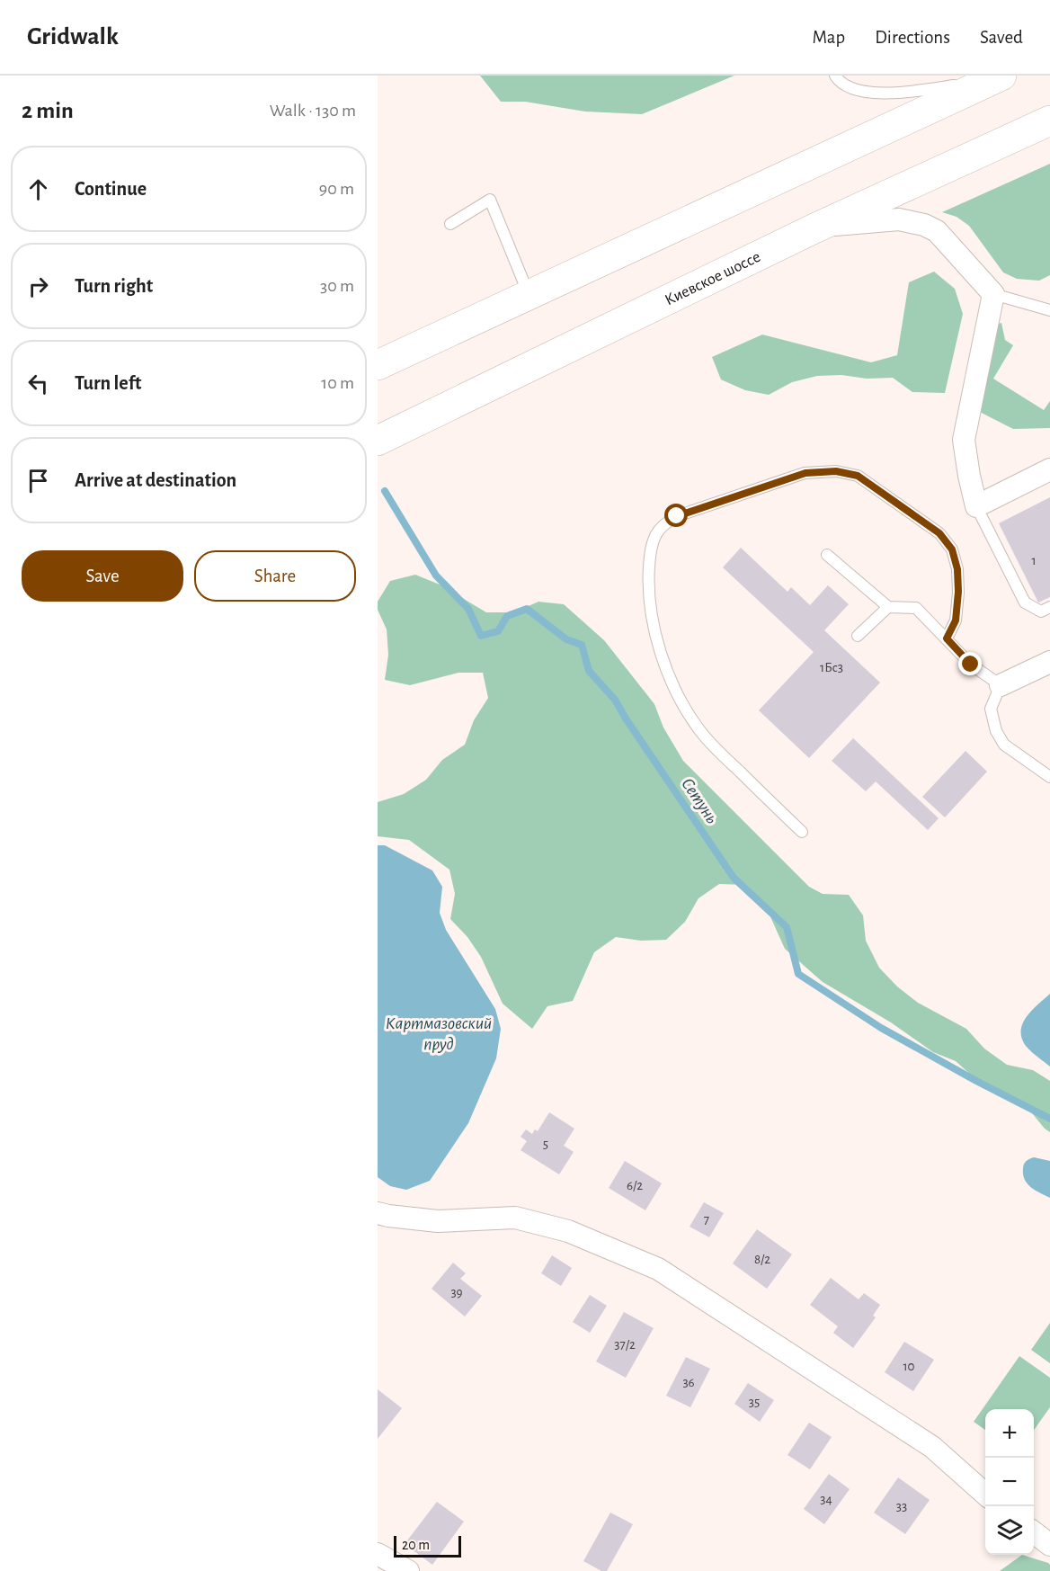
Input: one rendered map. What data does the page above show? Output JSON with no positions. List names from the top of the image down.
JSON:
{
  "streets": {
    "highway": ["Киевское шоссе"]
  },
  "water": ["Сетунь", "Картмазовский пруд"],
  "house_numbers": [
    "1",
    "1Бс3",
    "5",
    "6/2",
    "7",
    "8/2",
    "39",
    "37/2",
    "10",
    "36",
    "35",
    "34",
    "33"
  ],
  "scale_bar": "20 m",
  "page": {
    "header": "Gridwalk",
    "nav": ["Map", "Directions", "Saved"],
    "heading": ["2 min", "Walk · 130 m"],
    "list": [
      ["Continue", "90 m"],
      ["Turn right", "30 m"],
      ["Turn left", "10 m"],
      "Arrive at destination"
    ],
    "buttons": ["Save", "Share"],
    "map_buttons": ["+", "−"],
    "scale": "20 m"
  }
}
